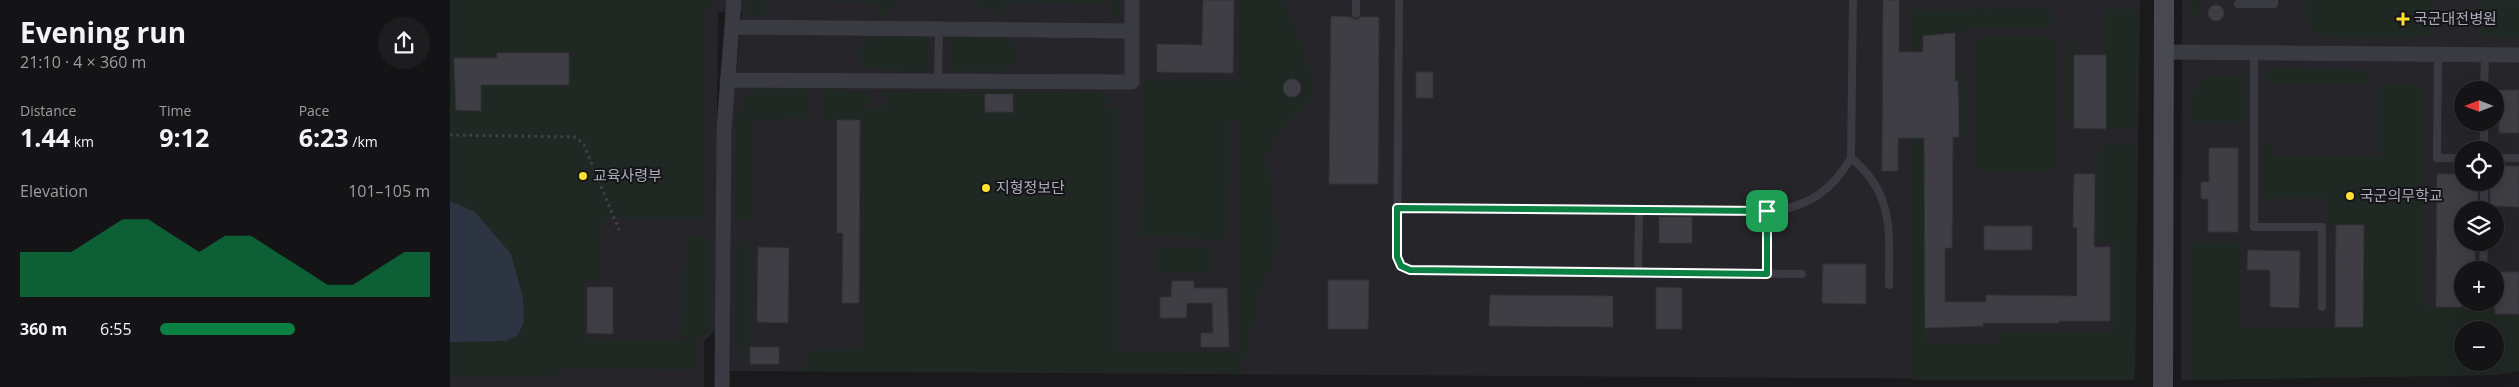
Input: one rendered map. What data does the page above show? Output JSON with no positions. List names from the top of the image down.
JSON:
{
  "places": {
    "health": ["국군대전병원"],
    "other": ["교육사령부", "지형정보단", "국군의무학교"]
  },
  "north": "left",
  "page": {
    "heading": ["Evening run", "21:10 · 4 × 360 m"],
    "map_buttons": ["+", "−"],
    "stats": [
      ["Distance", "1.44 km"],
      ["Time", "9:12"],
      ["Pace", "6:23 /km"]
    ],
    "chart": ["Elevation", "101–105 m"],
    "list": [
      {
        "name": "360 m",
        "note": "6:55"
      }
    ]
  }
}
